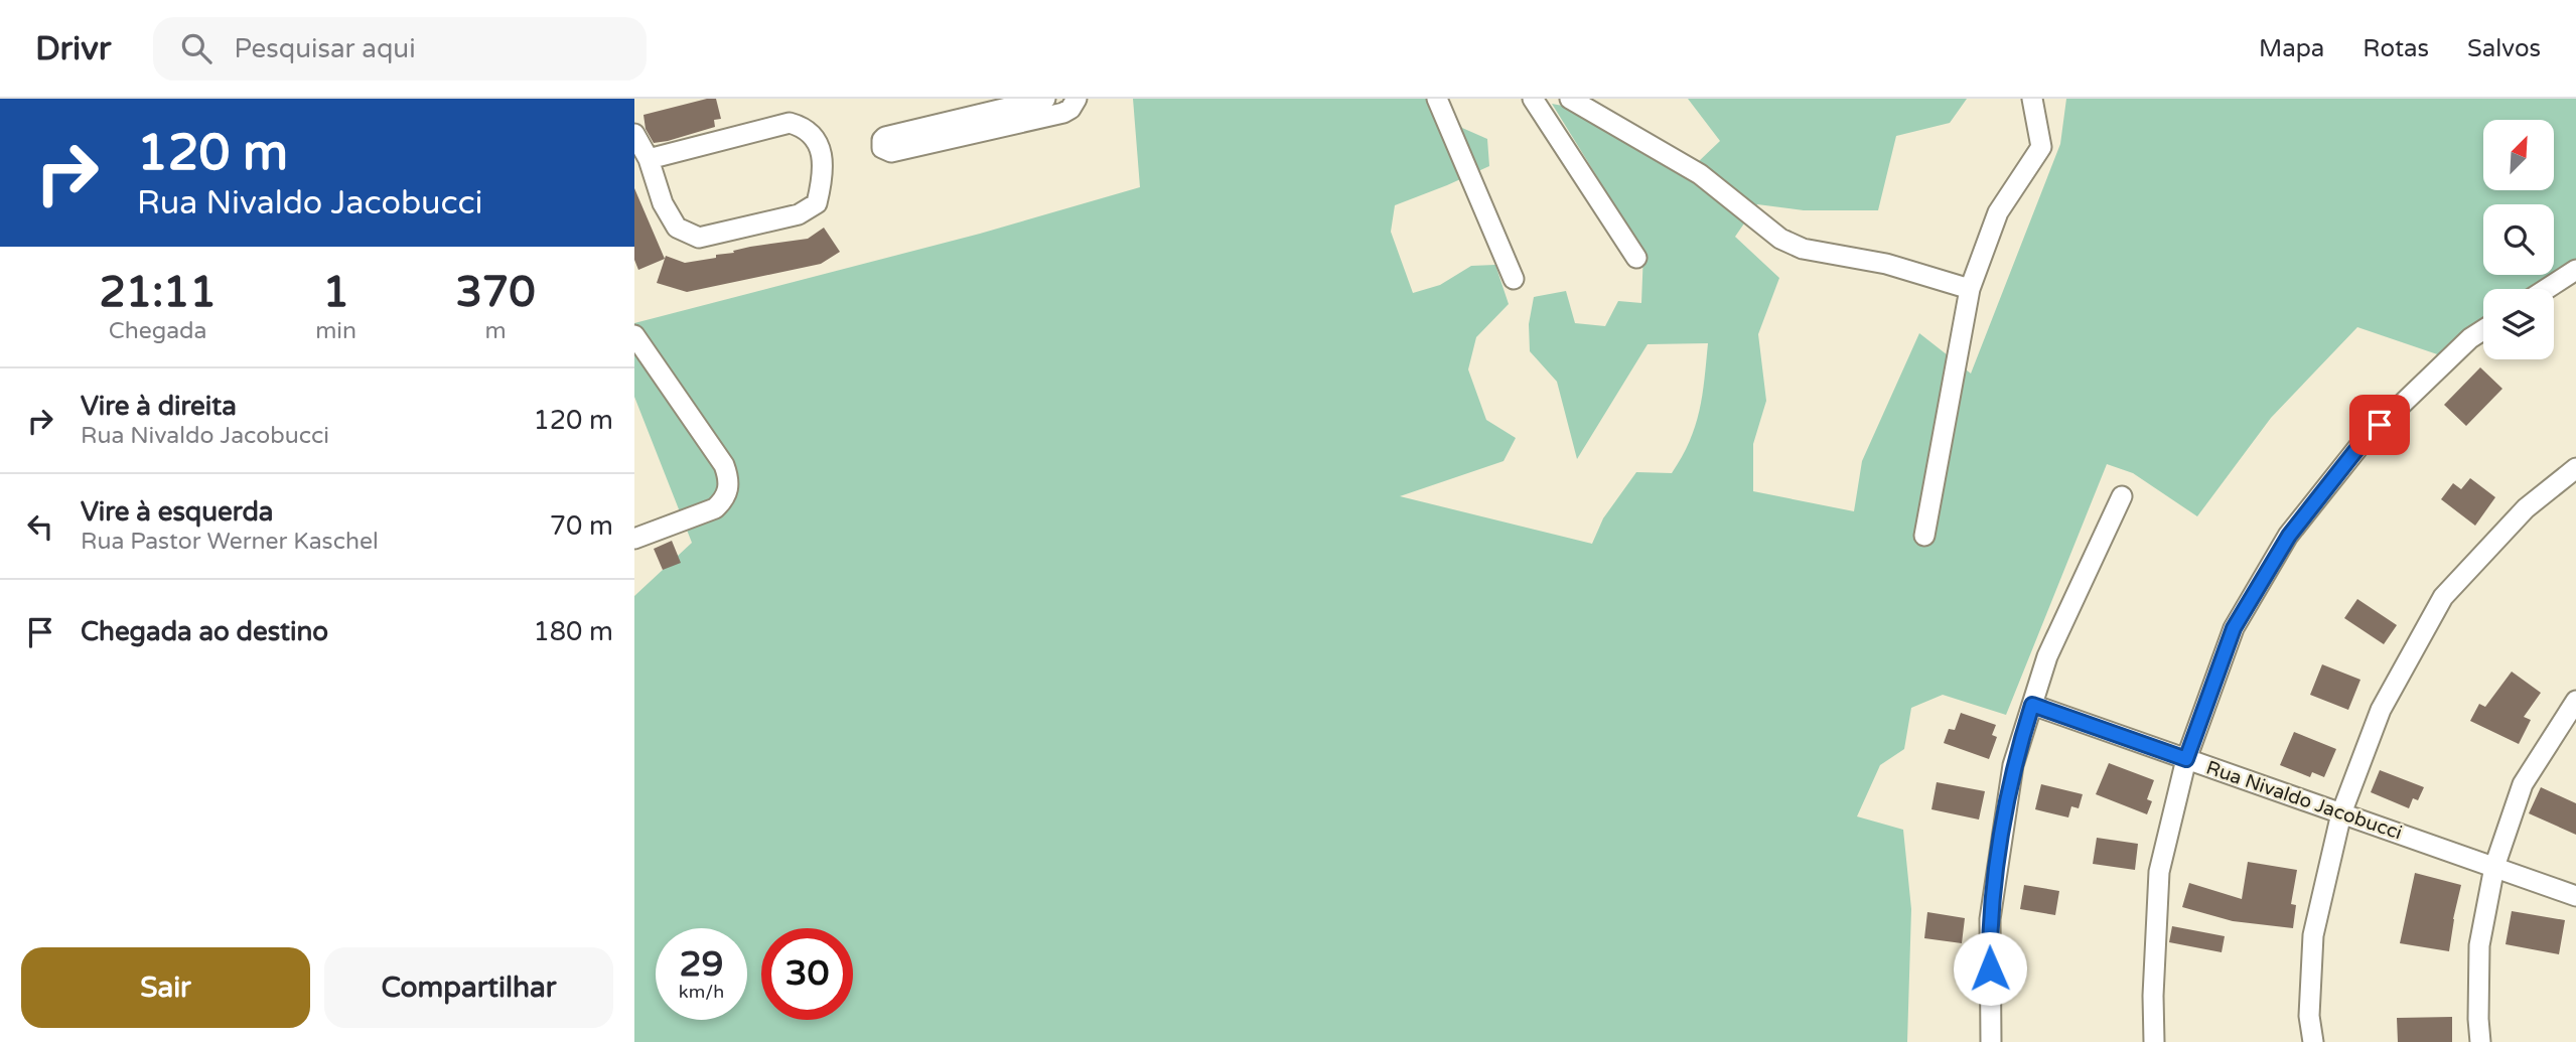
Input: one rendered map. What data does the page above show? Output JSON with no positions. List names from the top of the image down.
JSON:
{
  "streets": {
    "street": ["Rua Nivaldo Jacobucci"]
  },
  "north": "top right",
  "page": {
    "header": "Drivr",
    "search": "Pesquisar aqui",
    "nav": ["Mapa", "Rotas", "Salvos"],
    "turn": ["120 m", "Rua Nivaldo Jacobucci"],
    "eta": [
      "21:11",
      "Chegada",
      "1",
      "min",
      "370",
      "m"
    ],
    "list": [
      {
        "name": "Vire à direita",
        "note": "Rua Nivaldo Jacobucci",
        "value": "120 m"
      },
      {
        "name": "Vire à esquerda",
        "note": "Rua Pastor Werner Kaschel",
        "value": "70 m"
      },
      {
        "name": "Chegada ao destino",
        "value": "180 m"
      }
    ],
    "speed": "29 km/h",
    "limit": "30",
    "buttons": ["Sair", "Compartilhar"]
  }
}
